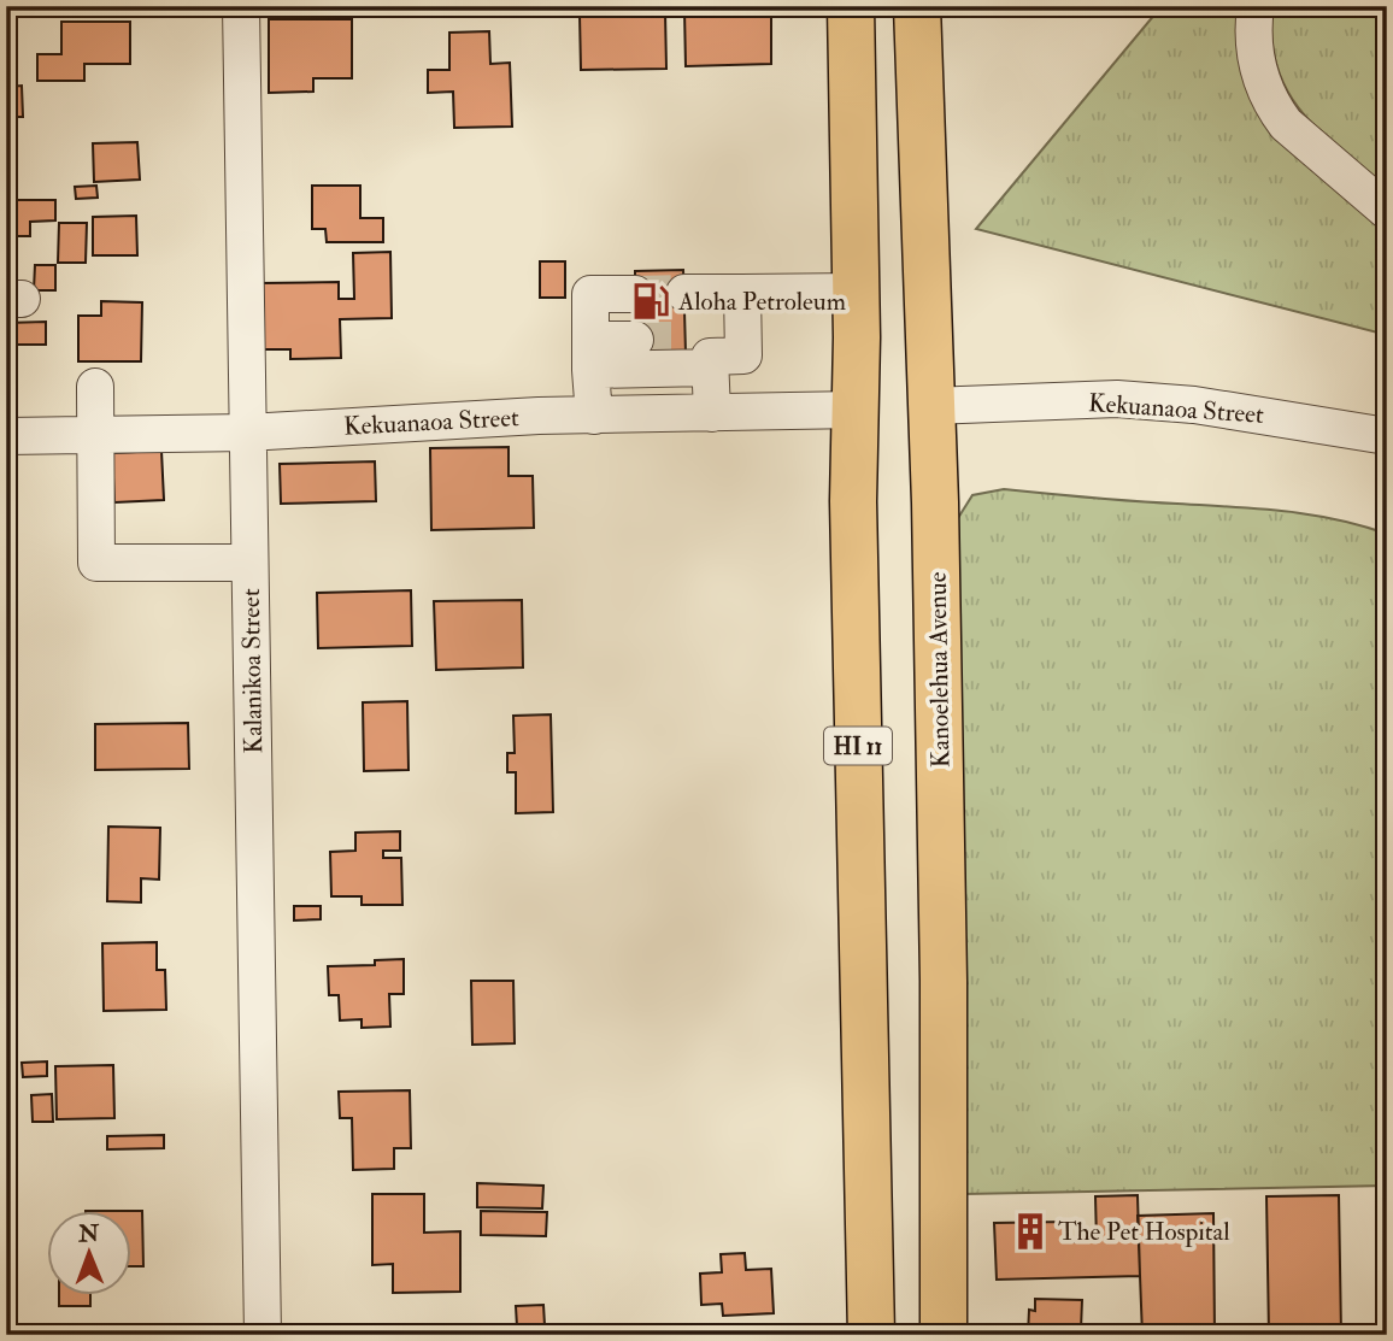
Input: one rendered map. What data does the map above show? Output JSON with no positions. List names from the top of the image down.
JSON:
{
  "streets": {
    "highway": ["Kanoelehua Avenue", "HI 11"],
    "street": ["Kekuanaoa Street", "Kalanikoa Street"]
  },
  "crossings": [
    ["Kekuanaoa Street", "Kanoelehua Avenue"],
    ["Kekuanaoa Street", "Kalanikoa Street"],
    ["Kekuanaoa Street", "HI 11"]
  ],
  "places": {
    "fuel station": ["Aloha Petroleum"],
    "building": ["The Pet Hospital"]
  },
  "north": "top"
}
